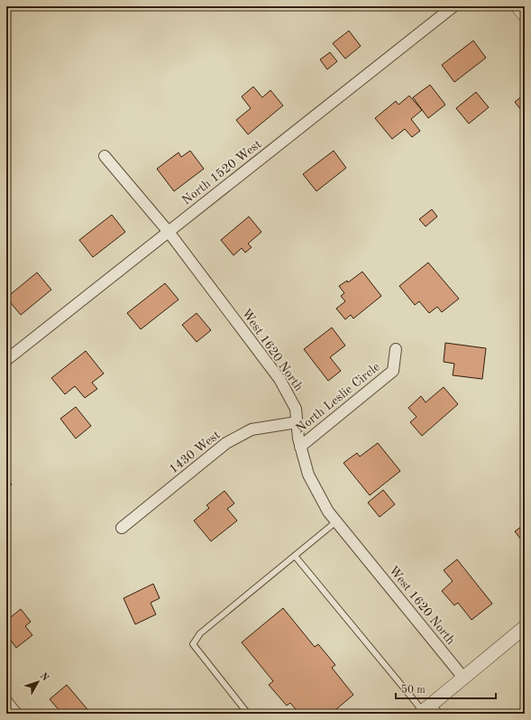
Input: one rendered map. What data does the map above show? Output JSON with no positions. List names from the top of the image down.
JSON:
{
  "streets": {
    "street": [
      "North 1520 West",
      "West 1620 North",
      "North Leslie Circle",
      "1430 West"
    ]
  },
  "crossings": [
    ["North 1520 West", "West 1620 North"],
    ["West 1620 North", "North Leslie Circle"],
    ["West 1620 North", "1430 West"]
  ],
  "scale_bar": "50 m",
  "north": "top right"
}
